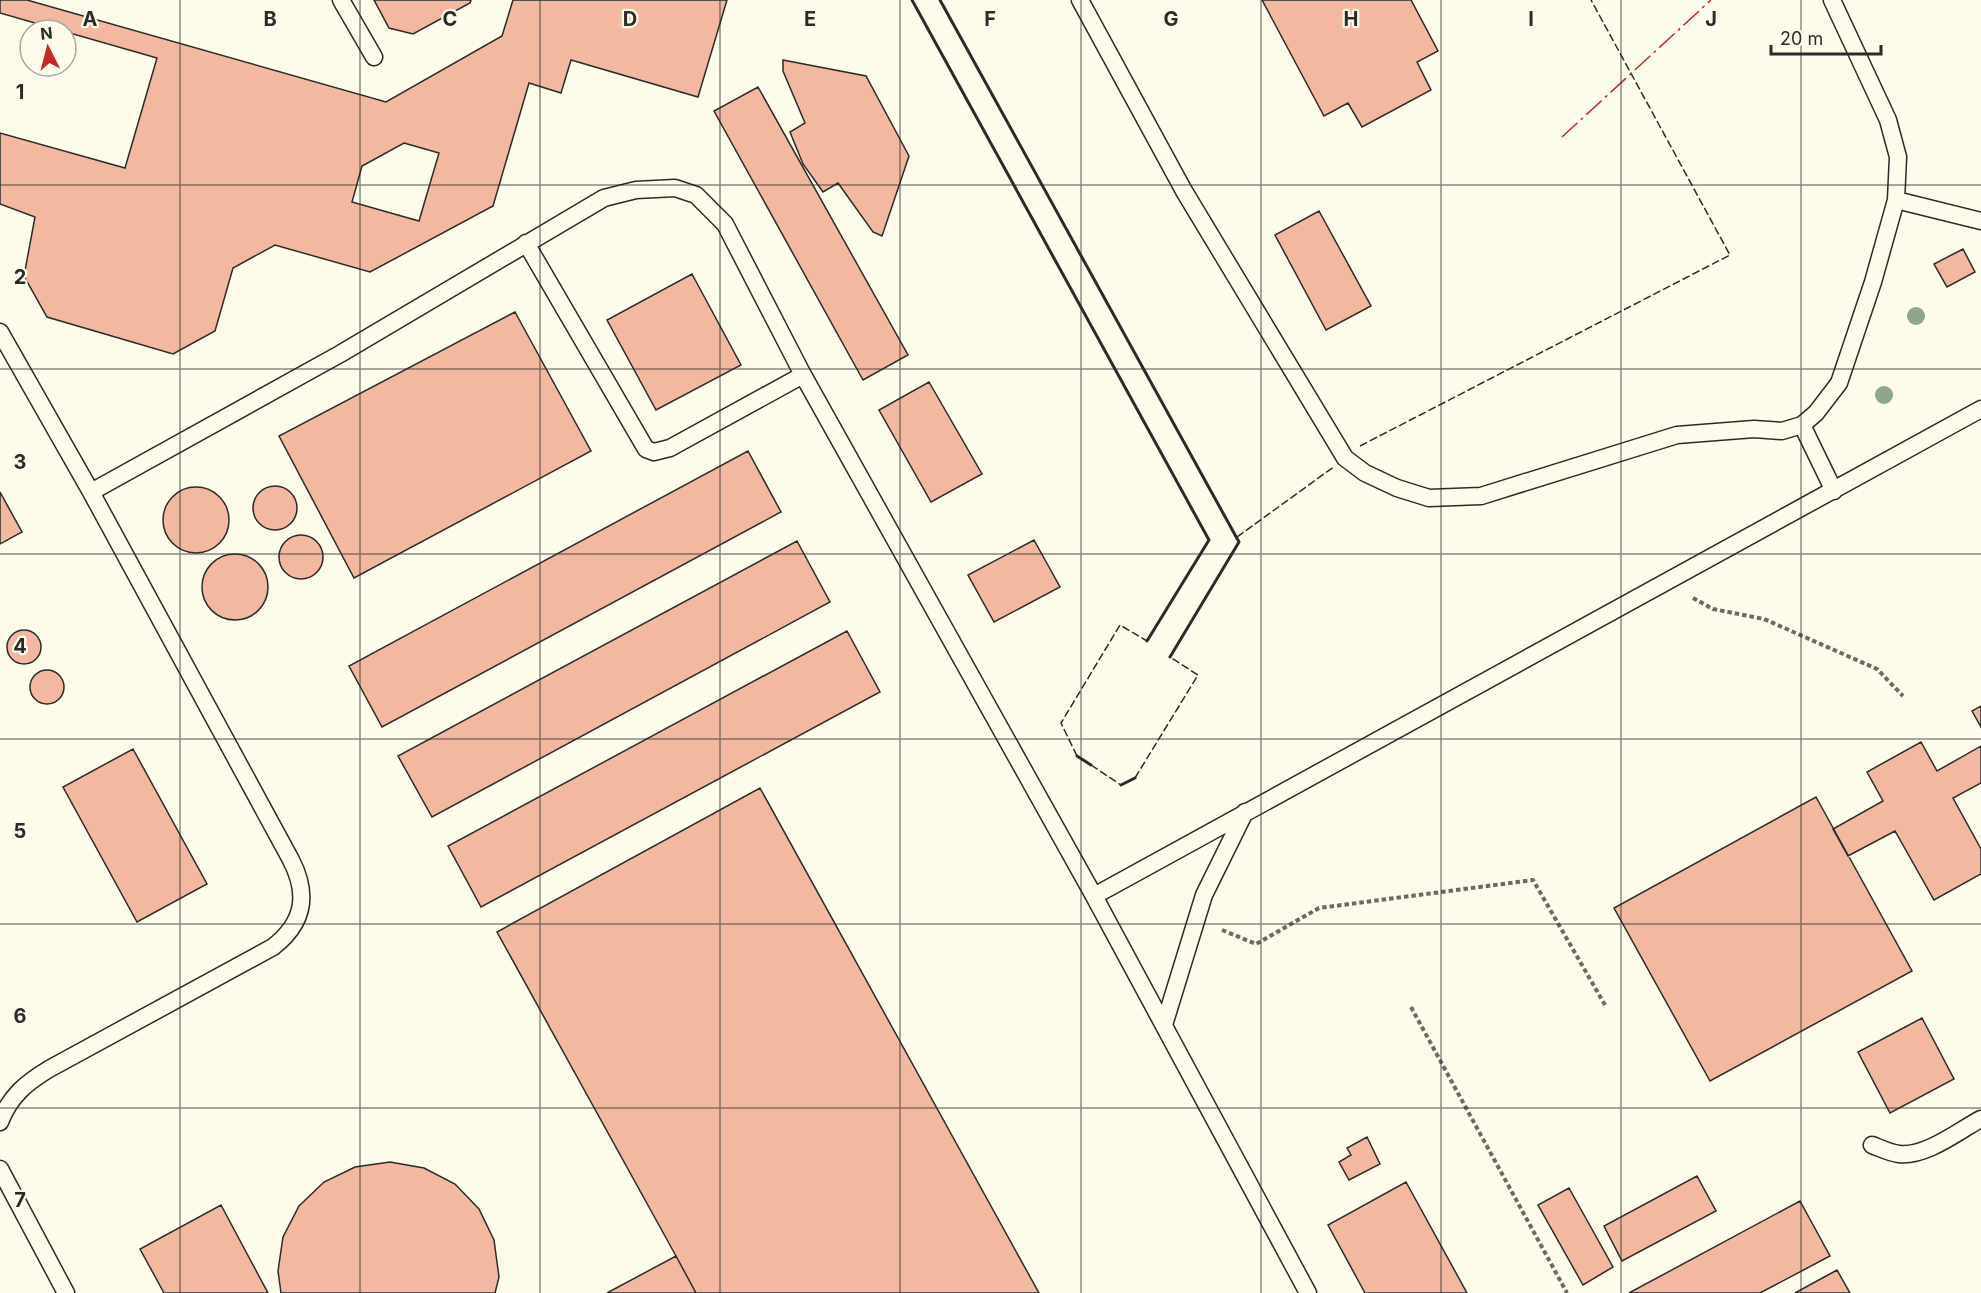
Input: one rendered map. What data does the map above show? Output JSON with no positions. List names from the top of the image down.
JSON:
{
  "scale_bar": "20 m",
  "north": "top",
  "grid": {
    "columns": [
      "A",
      "B",
      "C",
      "D",
      "E",
      "F",
      "G",
      "H",
      "I",
      "J"
    ],
    "rows": [
      "1",
      "2",
      "3",
      "4",
      "5",
      "6",
      "7"
    ]
  }
}
